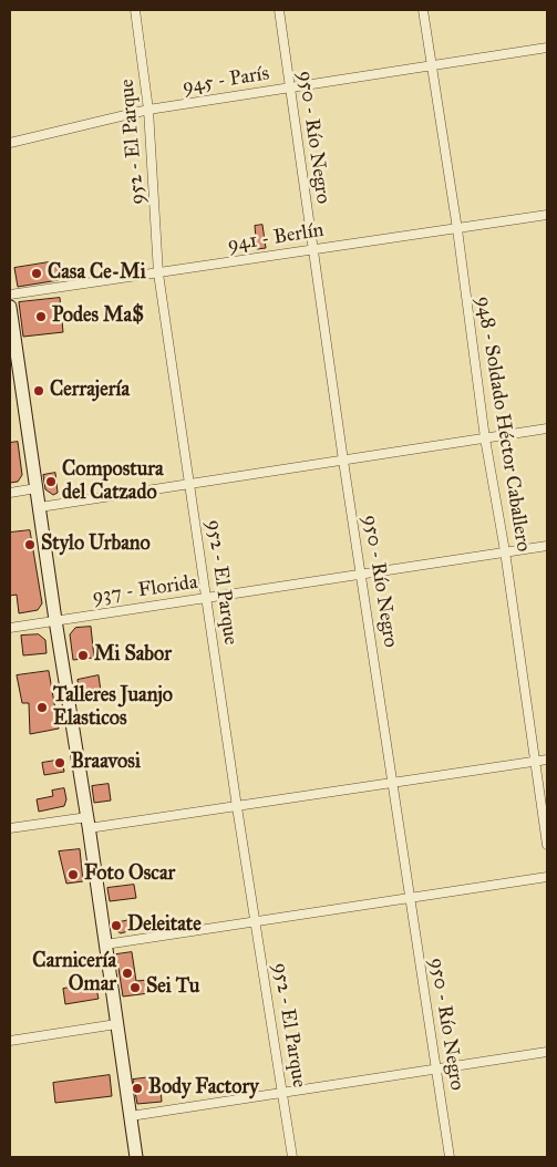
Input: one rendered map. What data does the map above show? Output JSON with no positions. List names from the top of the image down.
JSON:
{
  "streets": {
    "street": [
      "945 - París",
      "950 - Río Negro",
      "952 - El Parque",
      "941 - Berlín",
      "948 - Soldado Héctor Caballero",
      "937 - Florida"
    ]
  },
  "crossings": [
    ["945 - París", "950 - Río Negro"],
    ["945 - París", "952 - El Parque"],
    ["945 - París", "948 - Soldado Héctor Caballero"],
    ["950 - Río Negro", "941 - Berlín"],
    ["950 - Río Negro", "937 - Florida"],
    ["952 - El Parque", "941 - Berlín"],
    ["952 - El Parque", "937 - Florida"],
    ["941 - Berlín", "948 - Soldado Héctor Caballero"],
    ["948 - Soldado Héctor Caballero", "937 - Florida"]
  ],
  "places": [
    "Casa Ce-Mi",
    "Podes Ma$",
    "Cerrajería",
    "Compostura del Catzado",
    "Stylo Urbano",
    "Mi Sabor",
    "Talleres Juanjo Elasticos",
    "Braavosi",
    "Foto Oscar",
    "Deleitate",
    "Carnicería Omar",
    "Sei Tu",
    "Body Factory"
  ]
}
